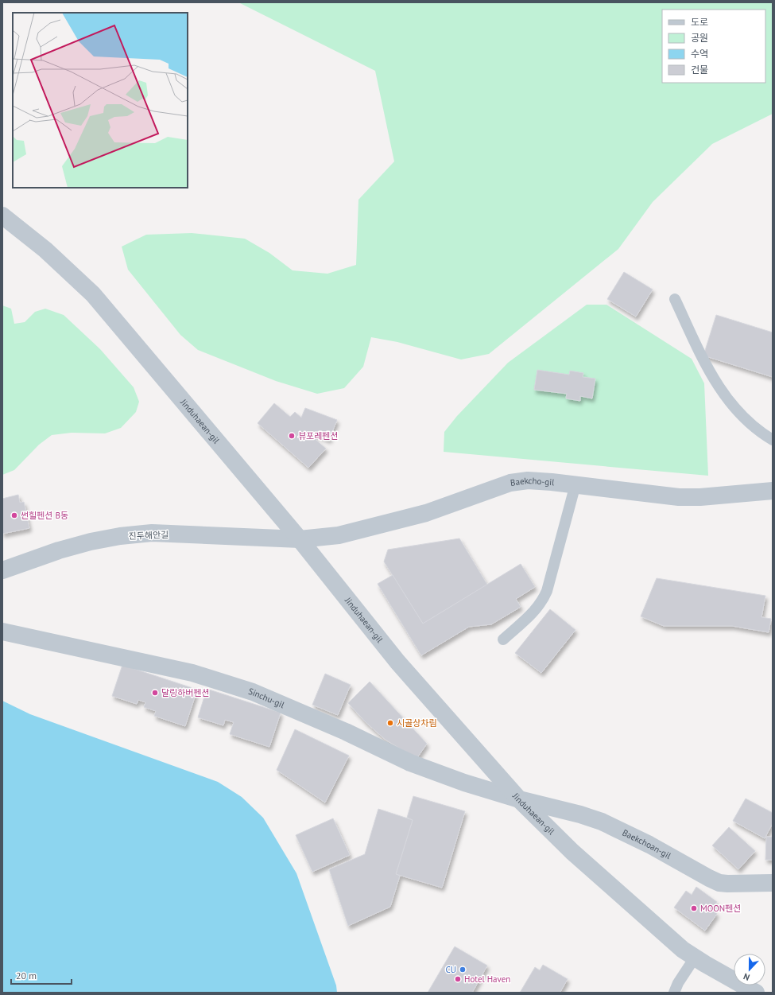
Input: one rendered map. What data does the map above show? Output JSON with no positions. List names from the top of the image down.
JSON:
{
  "streets": {
    "street": [
      "Jinduhaean-gil",
      "Baekcho-gil",
      "진두해안길",
      "Sinchu-gil",
      "Baekchoan-gil"
    ]
  },
  "crossings": [
    ["Jinduhaean-gil", "Baekcho-gil"],
    ["Jinduhaean-gil", "진두해안길"],
    ["Jinduhaean-gil", "Sinchu-gil"],
    ["Jinduhaean-gil", "Baekchoan-gil"],
    ["Baekcho-gil", "진두해안길"],
    ["Sinchu-gil", "Baekchoan-gil"]
  ],
  "places": [
    "뷰포레펜션",
    "썬힐펜션 B동",
    "달링하버펜션",
    "시골상차림",
    "MOON펜션",
    "CU",
    "Hotel Haven"
  ],
  "legend": [
    "도로",
    "공원",
    "수역",
    "건물"
  ],
  "scale_bar": "20 m",
  "north": "bottom"
}
